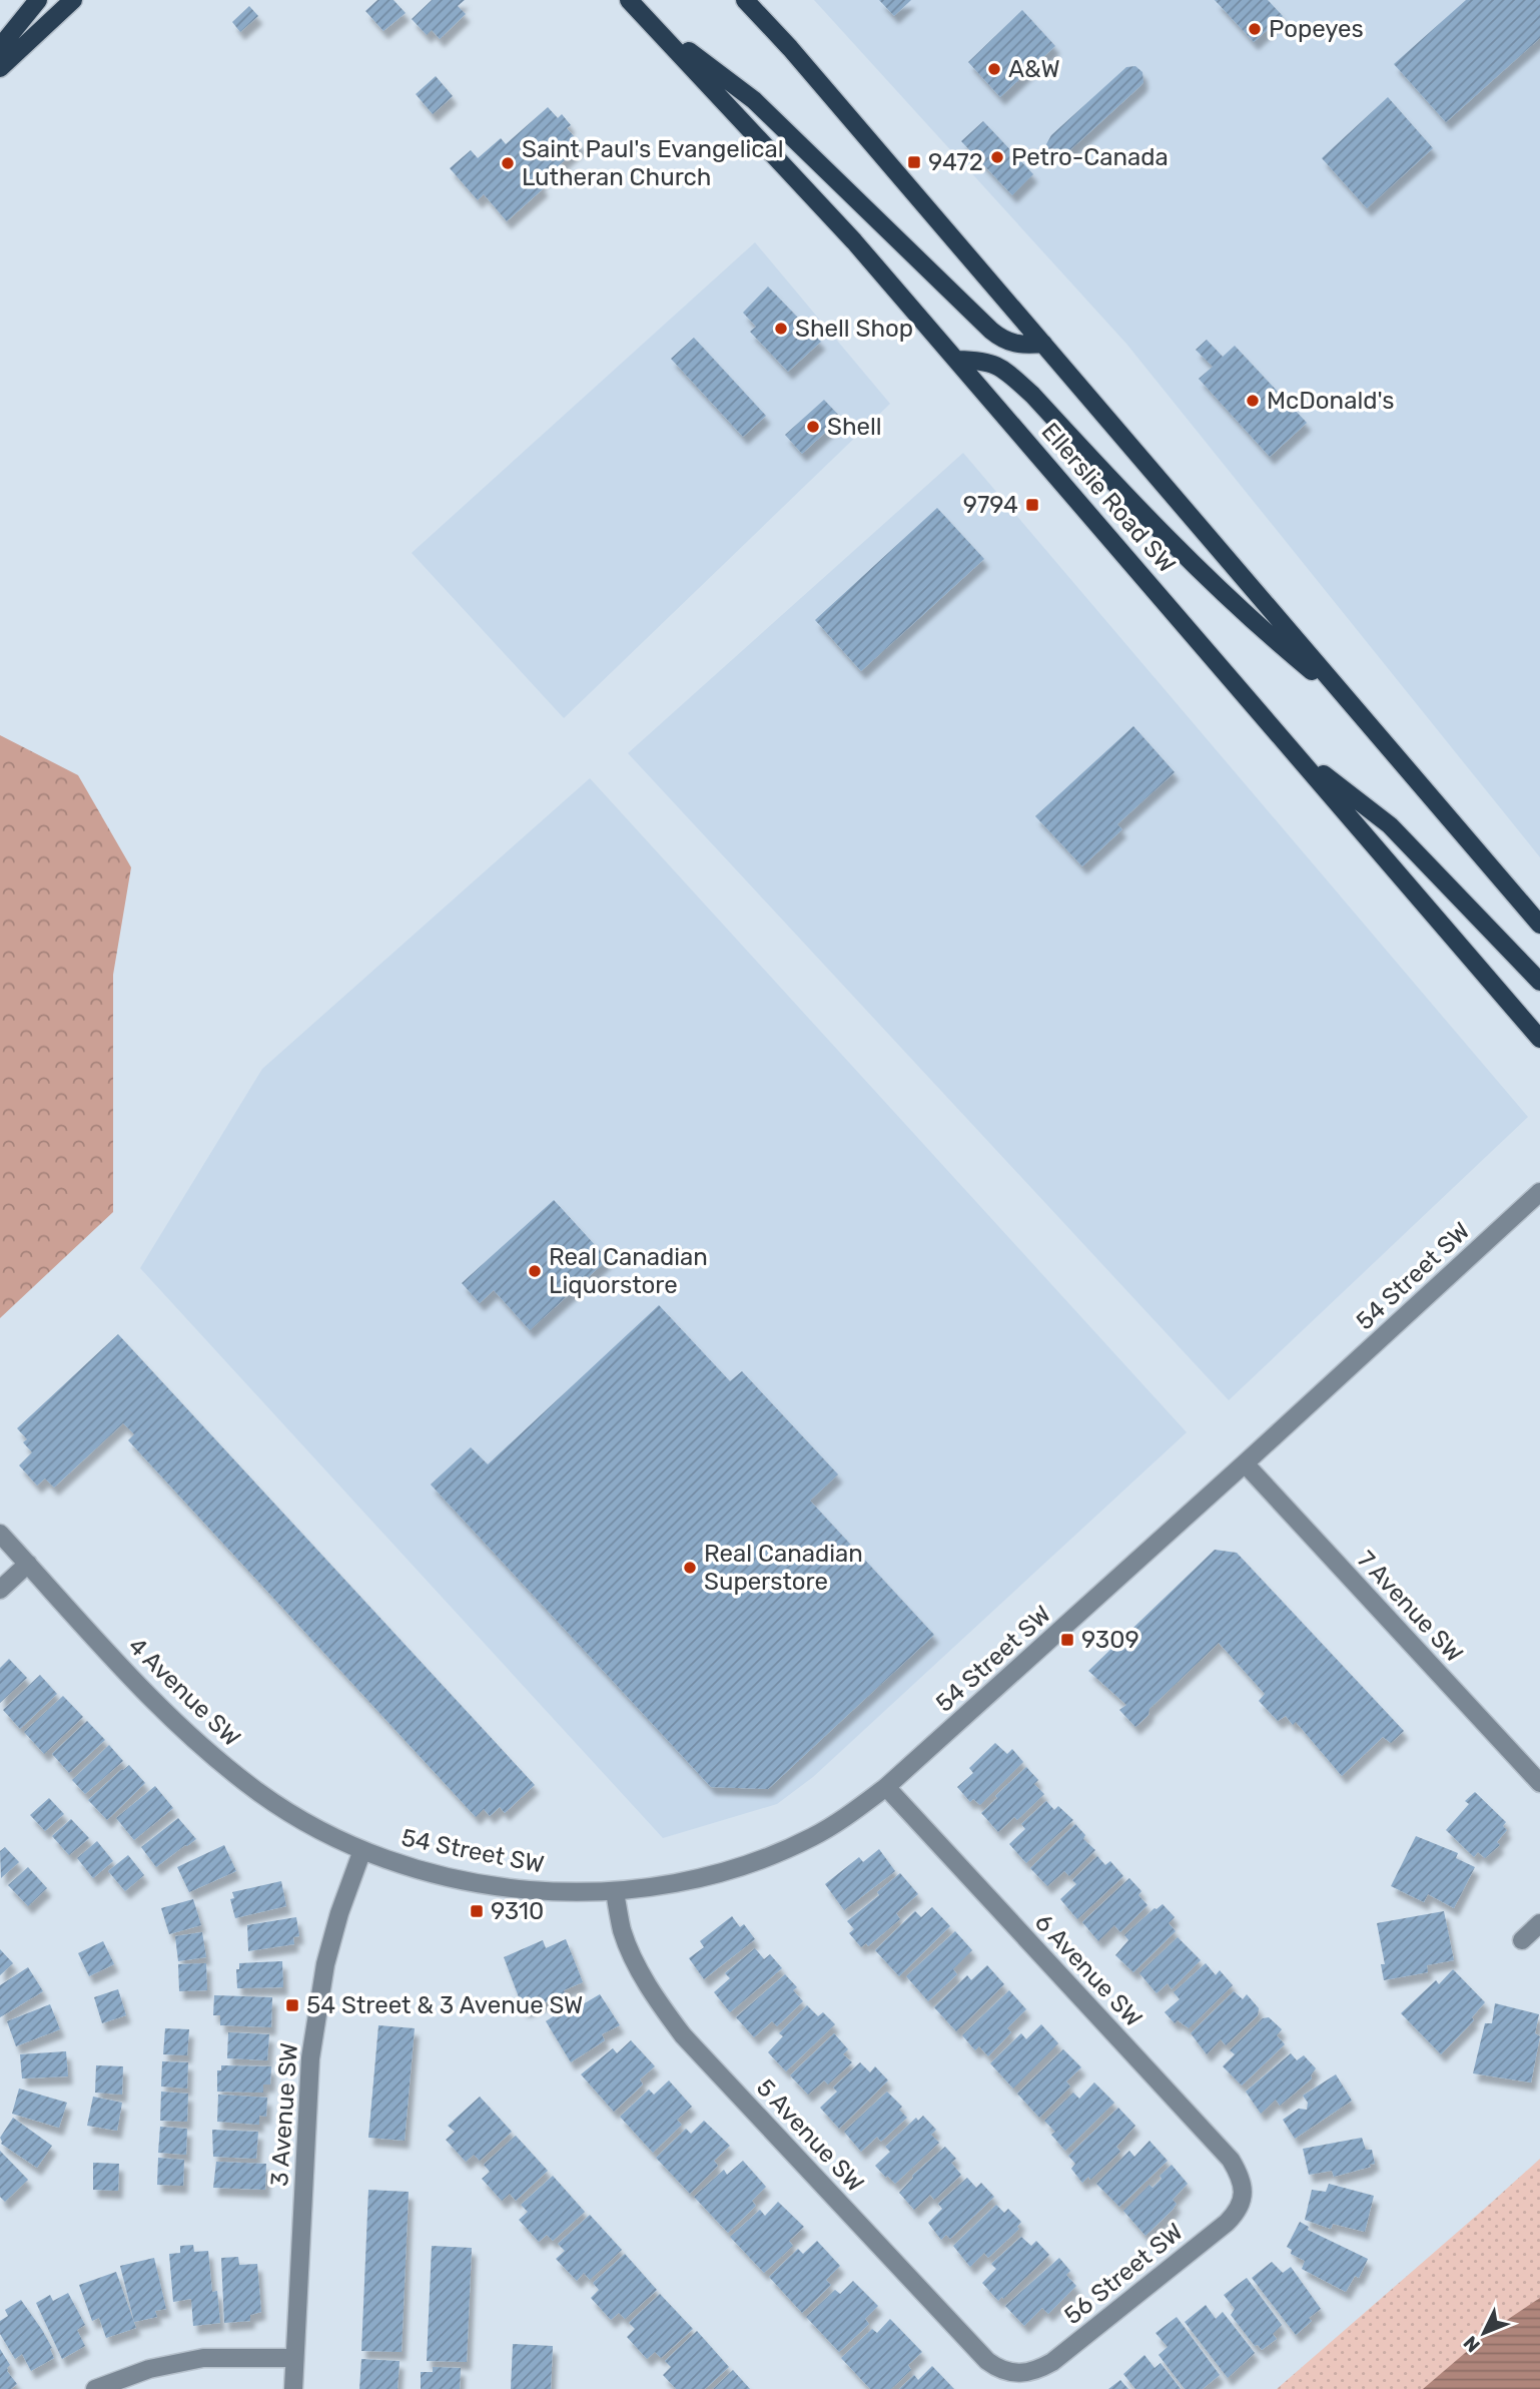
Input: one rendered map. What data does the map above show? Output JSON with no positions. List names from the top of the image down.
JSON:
{
  "streets": {
    "main road": ["Ellerslie Road SW"],
    "street": [
      "54 Street SW",
      "7 Avenue SW",
      "4 Avenue SW",
      "6 Avenue SW",
      "3 Avenue SW",
      "5 Avenue SW",
      "56 Street SW"
    ]
  },
  "crossings": [
    ["54 Street SW", "7 Avenue SW"],
    ["54 Street SW", "4 Avenue SW"],
    ["54 Street SW", "6 Avenue SW"],
    ["54 Street SW", "3 Avenue SW"],
    ["54 Street SW", "5 Avenue SW"],
    ["4 Avenue SW", "3 Avenue SW"],
    ["6 Avenue SW", "56 Street SW"],
    ["5 Avenue SW", "56 Street SW"]
  ],
  "places": {
    "other": [
      "Popeyes",
      "A&W",
      "Petro-Canada",
      "Saint Paul's Evangelical Lutheran Church",
      "Shell Shop",
      "McDonald's",
      "Shell",
      "Real Canadian Liquorstore",
      "Real Canadian Superstore"
    ],
    "transit": [
      "9472",
      "9794",
      "9309",
      "9310",
      "54 Street & 3 Avenue SW"
    ]
  },
  "north": "bottom left"
}
